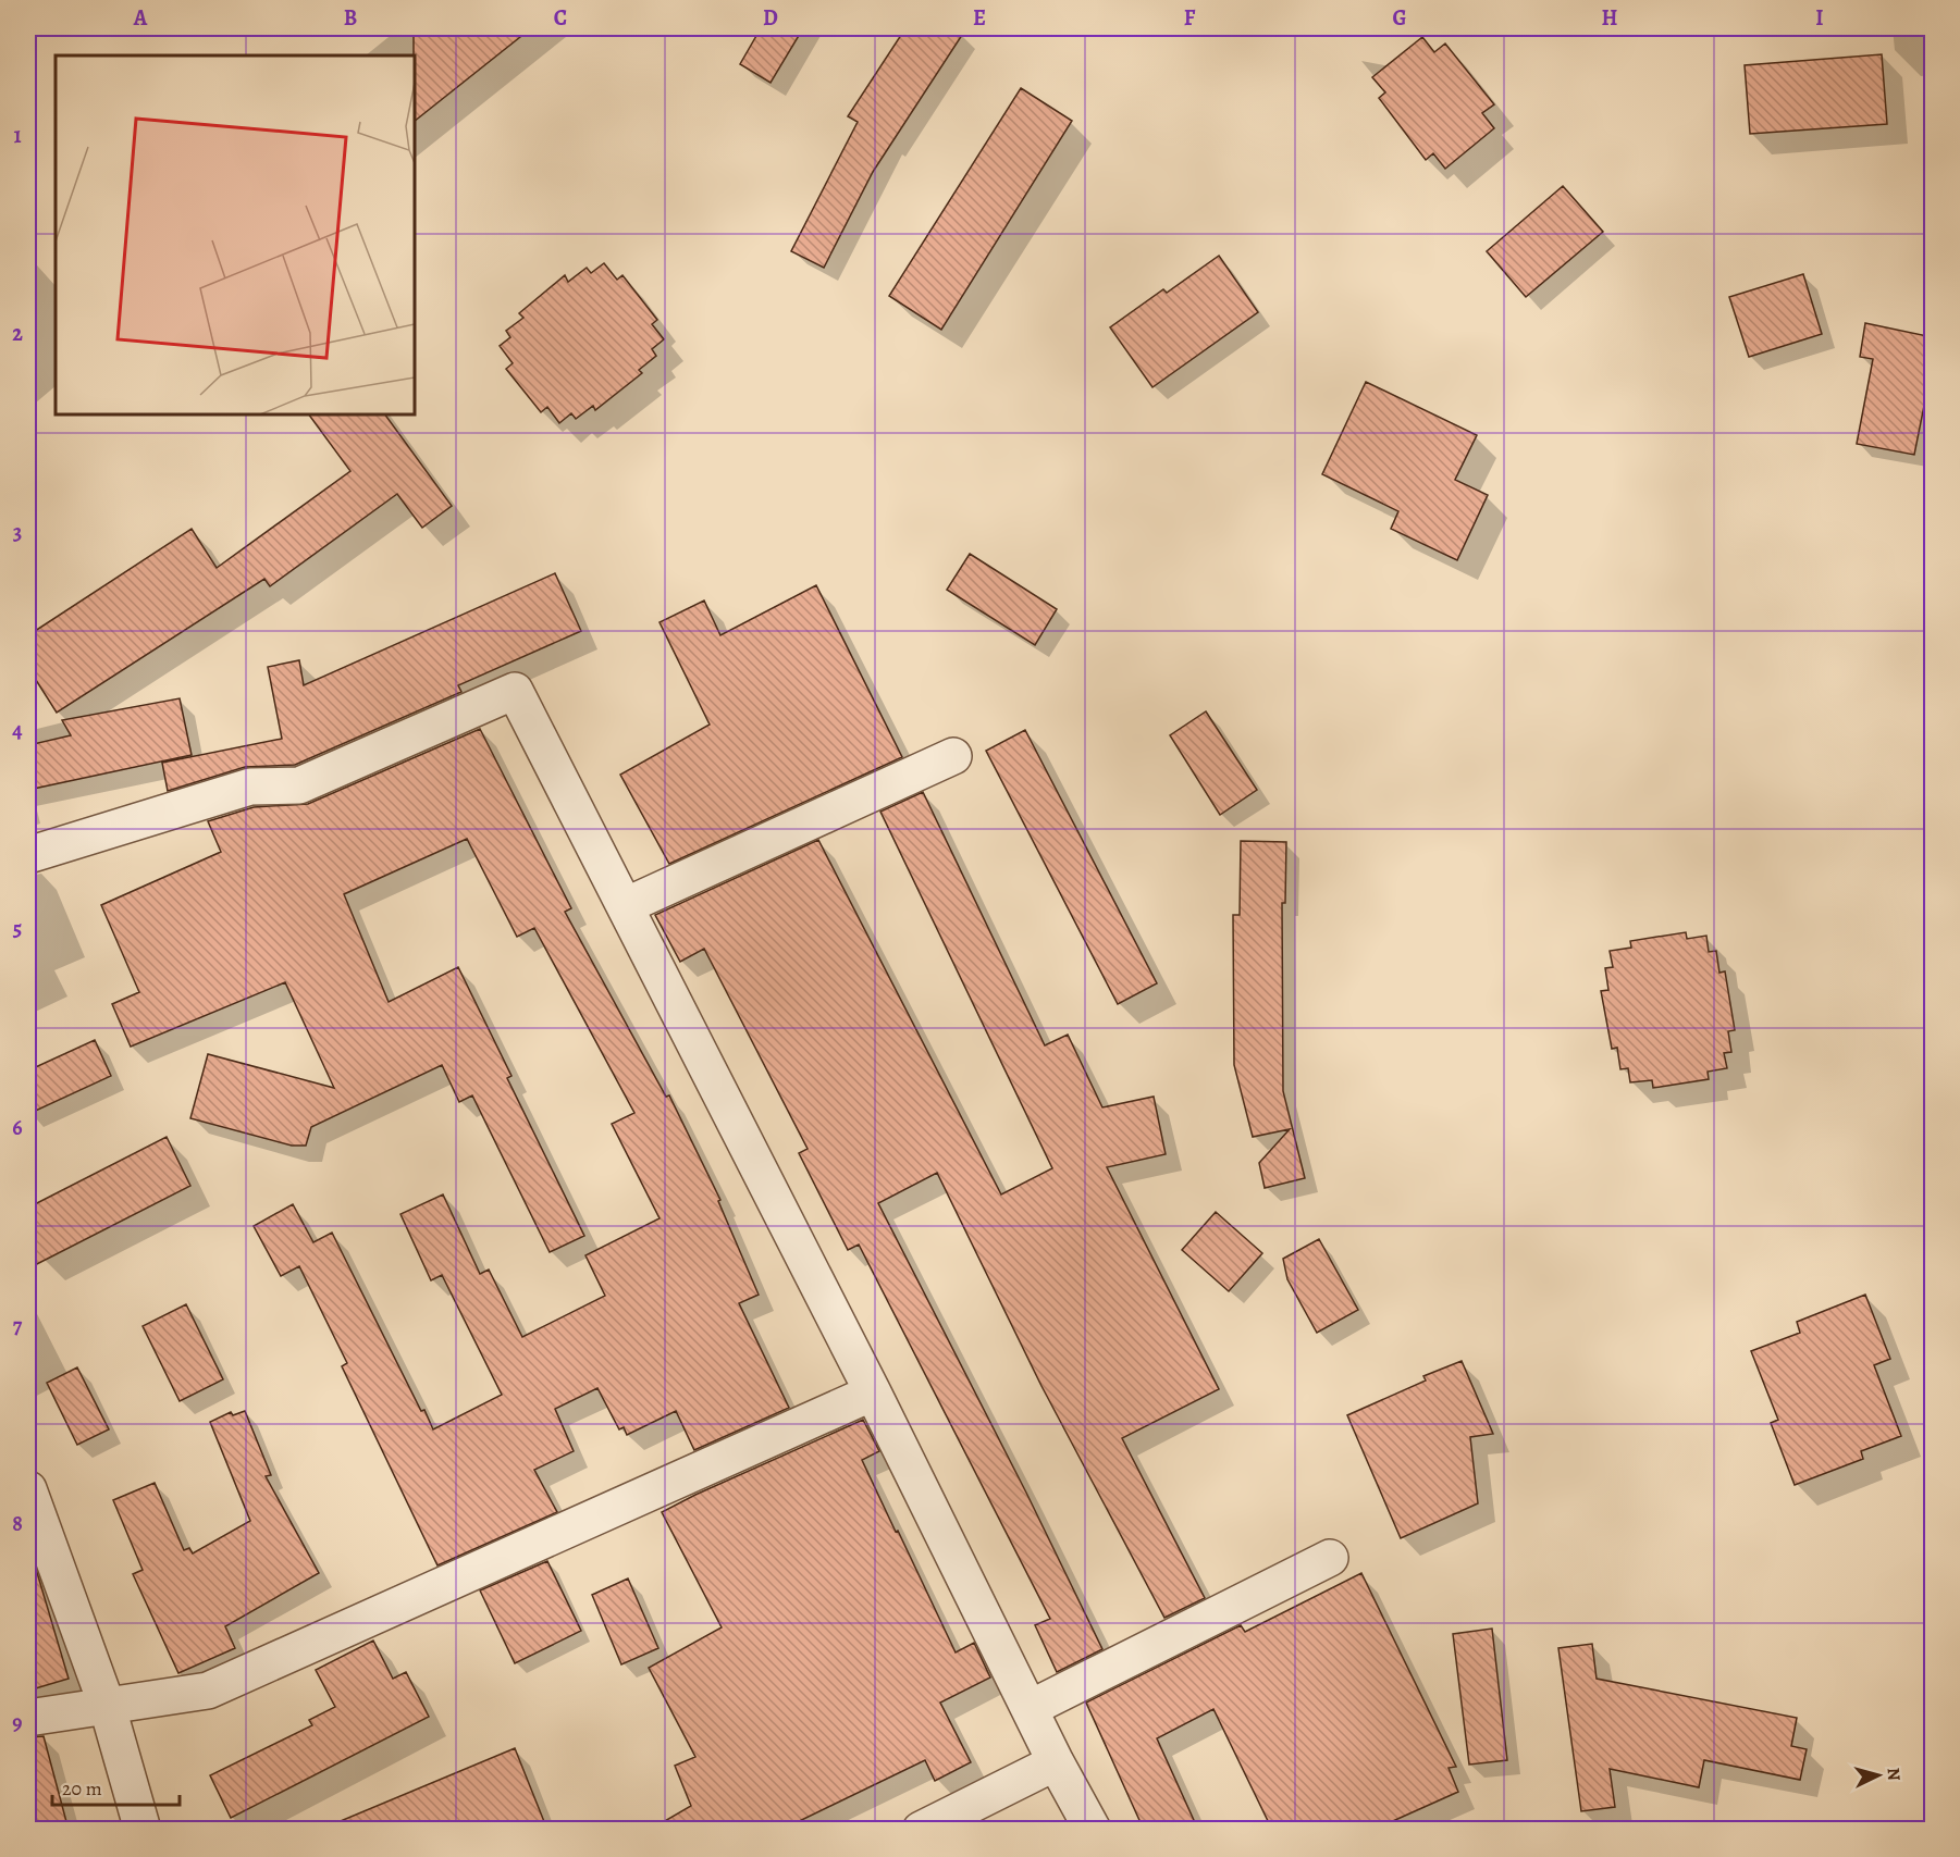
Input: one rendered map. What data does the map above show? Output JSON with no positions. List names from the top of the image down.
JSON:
{
  "scale_bar": "20 m",
  "north": "right",
  "grid": {
    "columns": [
      "A",
      "B",
      "C",
      "D",
      "E",
      "F",
      "G",
      "H",
      "I"
    ],
    "rows": [
      "1",
      "2",
      "3",
      "4",
      "5",
      "6",
      "7",
      "8",
      "9"
    ]
  }
}
